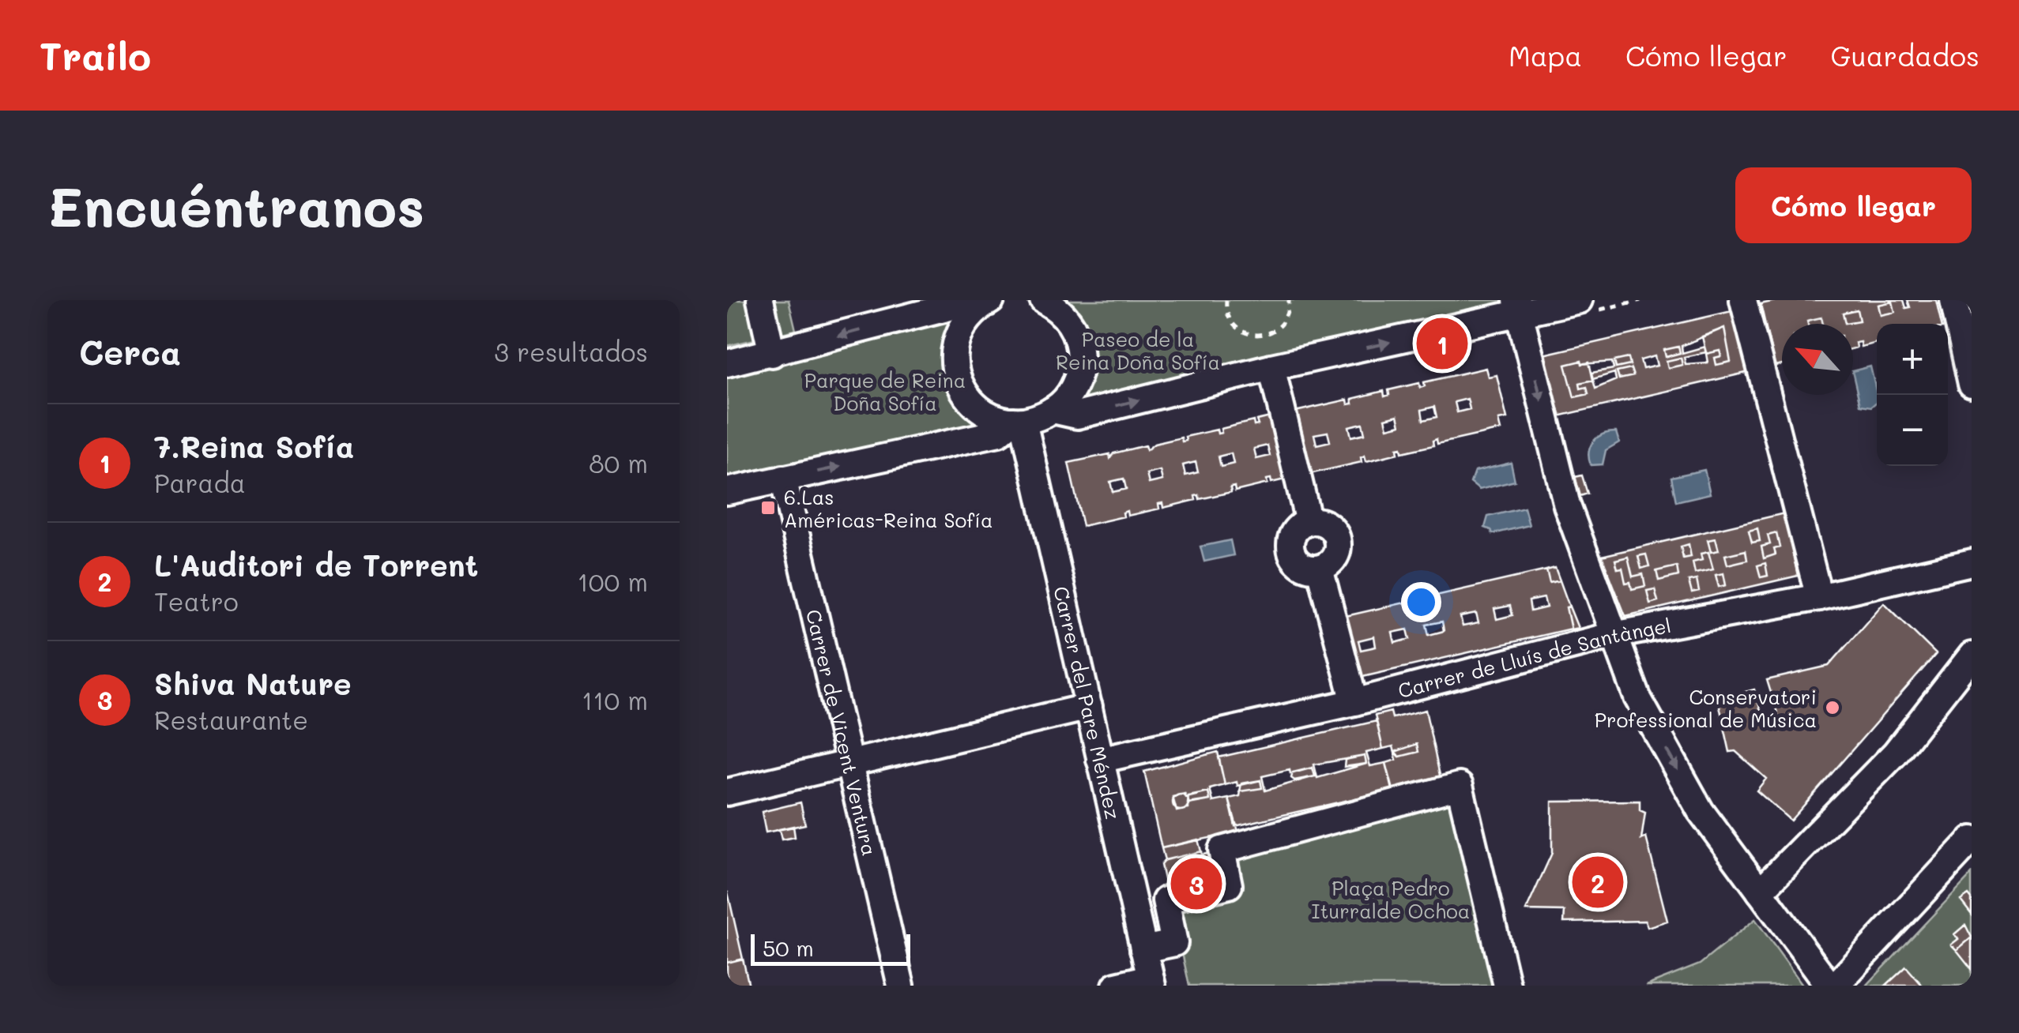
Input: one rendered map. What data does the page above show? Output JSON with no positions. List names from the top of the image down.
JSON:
{
  "streets": {
    "street": ["Carrer de Lluís de Santàngel", "Carrer del Pare Méndez", "Carrer de Vicent Ventura"]
  },
  "crossings": [
    ["Carrer de Lluís de Santàngel", "Carrer del Pare Méndez"]
  ],
  "parks": ["Paseo de la Reina Doña Sofía", "Parque de Reina Doña Sofía", "Plaça Pedro Iturralde Ochoa"],
  "places": {
    "transit": ["6.Las Américas-Reina Sofía"],
    "other": ["Conservatori Professional de Música"]
  },
  "scale_bar": "50 m",
  "north": "top left",
  "page": {
    "header": "Trailo",
    "nav": ["Mapa", "Cómo llegar", "Guardados"],
    "buttons": "Cómo llegar",
    "title": "Encuéntranos",
    "heading": ["Cerca", "3 resultados"],
    "pins": ["1", "2", "3"],
    "map_buttons": ["+", "−"],
    "list": [
      {
        "mark": "1",
        "name": "7.Reina Sofía",
        "note": "Parada",
        "value": "80 m"
      },
      {
        "mark": "2",
        "name": "L'Auditori de Torrent",
        "note": "Teatro",
        "value": "100 m"
      },
      {
        "mark": "3",
        "name": "Shiva Nature",
        "note": "Restaurante",
        "value": "110 m"
      }
    ],
    "scale": "50 m"
  }
}
